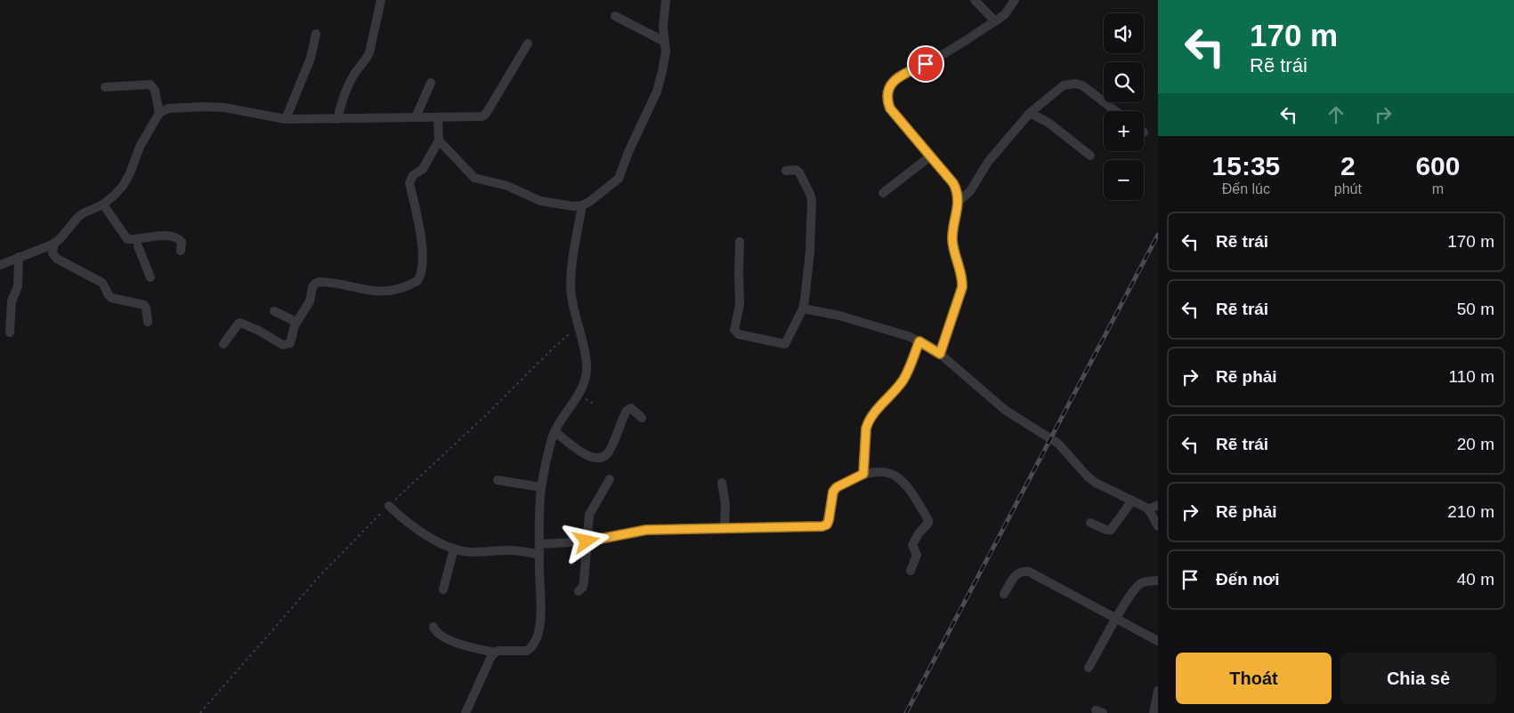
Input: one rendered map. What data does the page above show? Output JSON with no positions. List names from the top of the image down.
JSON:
{
  "page": {
    "turn": ["170 m", "Rẽ trái"],
    "map_buttons": ["+", "−"],
    "eta": [
      "15:35",
      "Đến lúc",
      "2",
      "phút",
      "600",
      "m"
    ],
    "list": [
      {
        "name": "Rẽ trái",
        "value": "170 m"
      },
      {
        "name": "Rẽ trái",
        "value": "50 m"
      },
      {
        "name": "Rẽ phải",
        "value": "110 m"
      },
      {
        "name": "Rẽ trái",
        "value": "20 m"
      },
      {
        "name": "Rẽ phải",
        "value": "210 m"
      },
      {
        "name": "Đến nơi",
        "value": "40 m"
      }
    ],
    "buttons": ["Thoát", "Chia sẻ"]
  }
}
